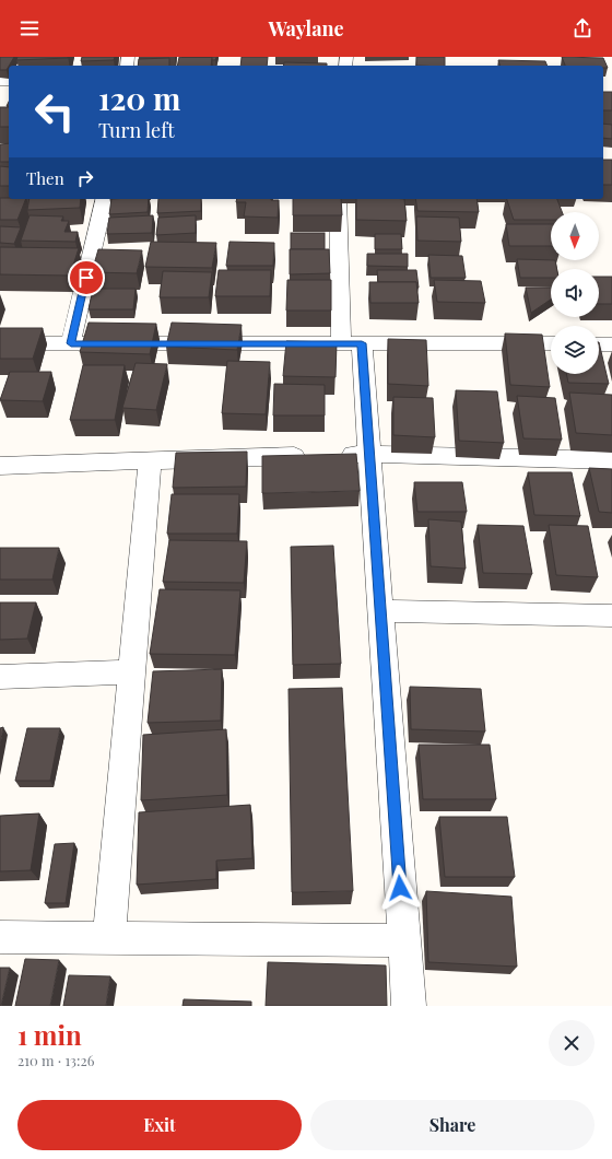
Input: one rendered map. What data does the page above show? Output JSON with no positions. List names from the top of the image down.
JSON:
{
  "north": "bottom",
  "page": {
    "header": "Waylane",
    "turn": ["120 m", "Turn left"],
    "then": "Then",
    "heading": ["1 min", "210 m · 13:26"],
    "buttons": ["Exit", "Share"]
  }
}
